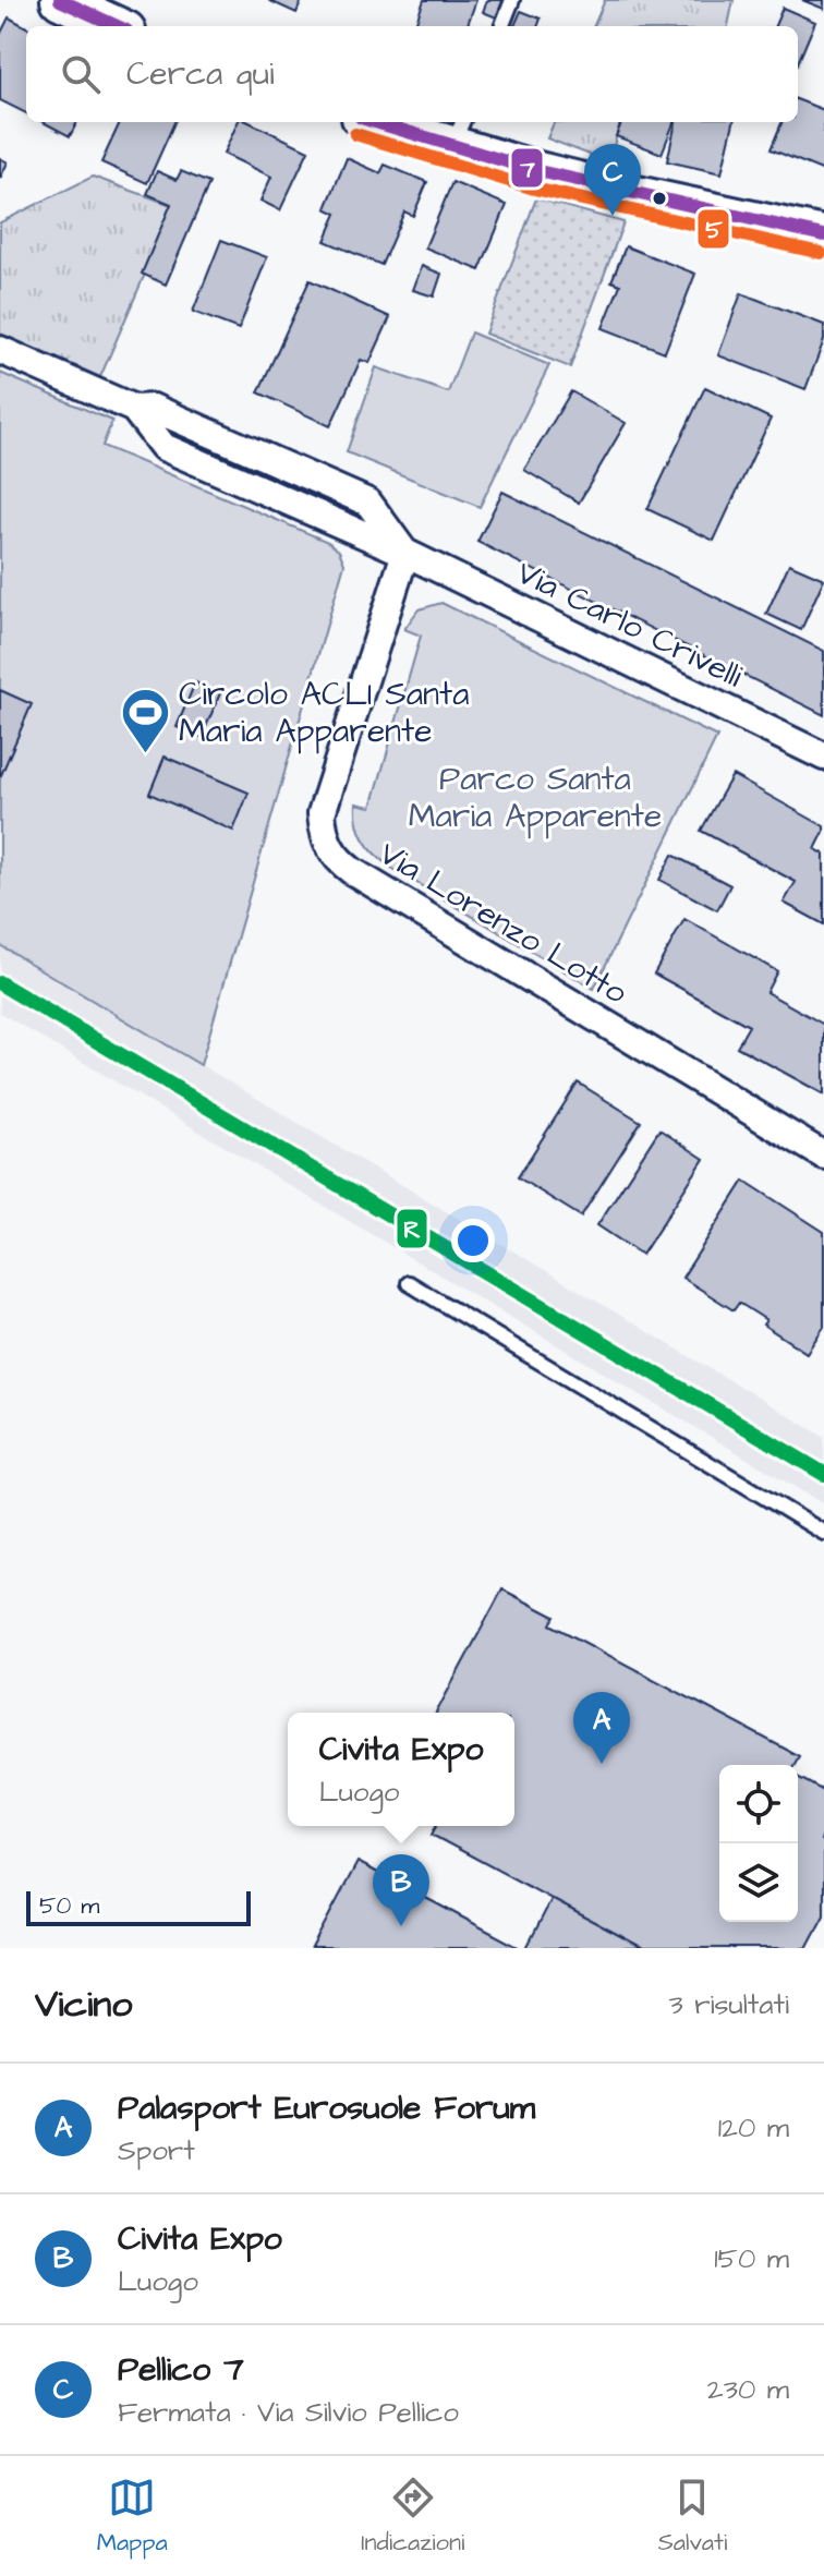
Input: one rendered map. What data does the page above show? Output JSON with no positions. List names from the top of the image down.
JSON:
{
  "streets": {
    "street": ["Via Carlo Crivelli", "Via Lorenzo Lotto"]
  },
  "crossings": [
    ["Via Carlo Crivelli", "Via Lorenzo Lotto"]
  ],
  "parks": ["Parco Santa Maria Apparente"],
  "places": {
    "sports": ["Circolo ACLI Santa Maria Apparente"]
  },
  "lines": ["transit line 7", "transit line 5", "transit line R"],
  "scale_bar": "50 m",
  "page": {
    "search": "Cerca qui",
    "pins": ["C", "A", "B"],
    "popup": ["Civita Expo", "Luogo"],
    "scale": "50 m",
    "heading": ["Vicino", "3 risultati"],
    "list": [
      {
        "mark": "A",
        "name": "Palasport Eurosuole Forum",
        "note": "Sport",
        "value": "120 m"
      },
      {
        "mark": "B",
        "name": "Civita Expo",
        "note": "Luogo",
        "value": "150 m"
      },
      {
        "mark": "C",
        "name": "Pellico 7",
        "note": "Fermata · Via Silvio Pellico",
        "value": "230 m"
      }
    ],
    "nav": ["Mappa", "Indicazioni", "Salvati"]
  }
}
